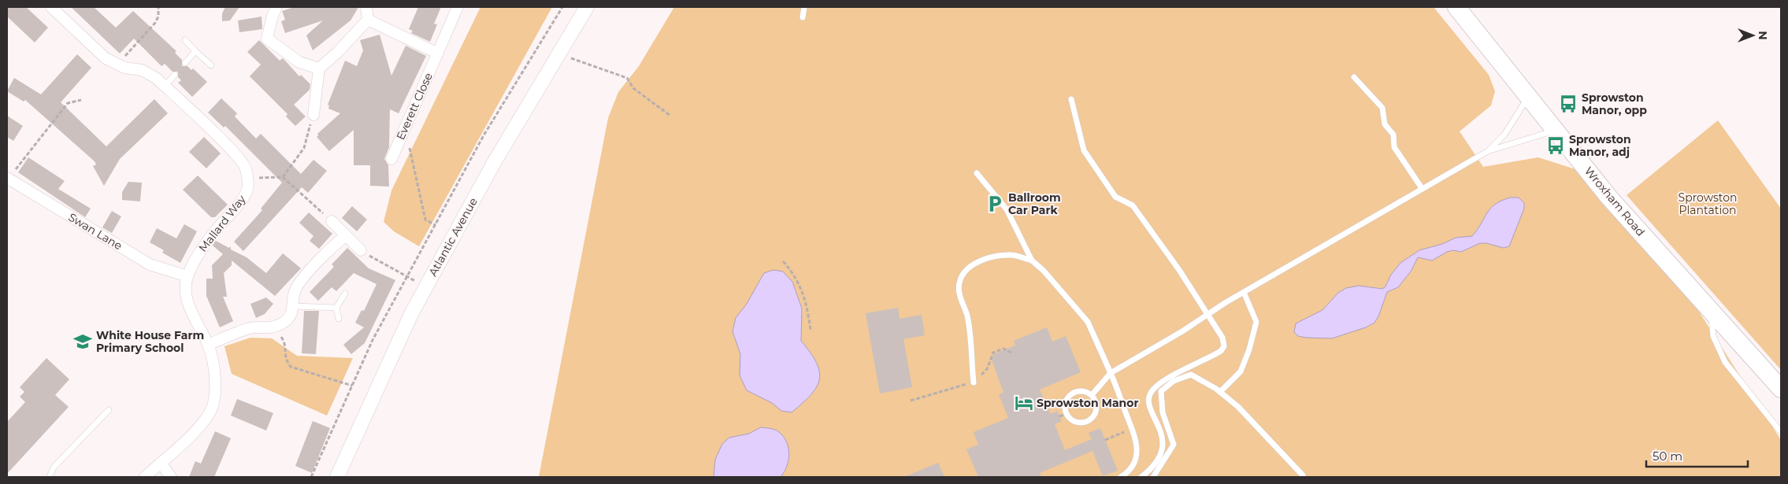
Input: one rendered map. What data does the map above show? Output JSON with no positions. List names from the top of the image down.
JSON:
{
  "streets": {
    "main road": ["Wroxham Road"],
    "street": [
      "Everett Close",
      "Mallard Way",
      "Swan Lane",
      "Atlantic Avenue"
    ]
  },
  "crossings": [
    ["Mallard Way", "Swan Lane"]
  ],
  "parks": ["Sprowston Plantation"],
  "places": {
    "bus stop": ["Sprowston Manor, opp", "Sprowston Manor, adj"],
    "parking": ["Ballroom Car Park"],
    "school or university": ["White House Farm Primary School"],
    "hotel": ["Sprowston Manor"]
  },
  "scale_bar": "50 m",
  "north": "right"
}
